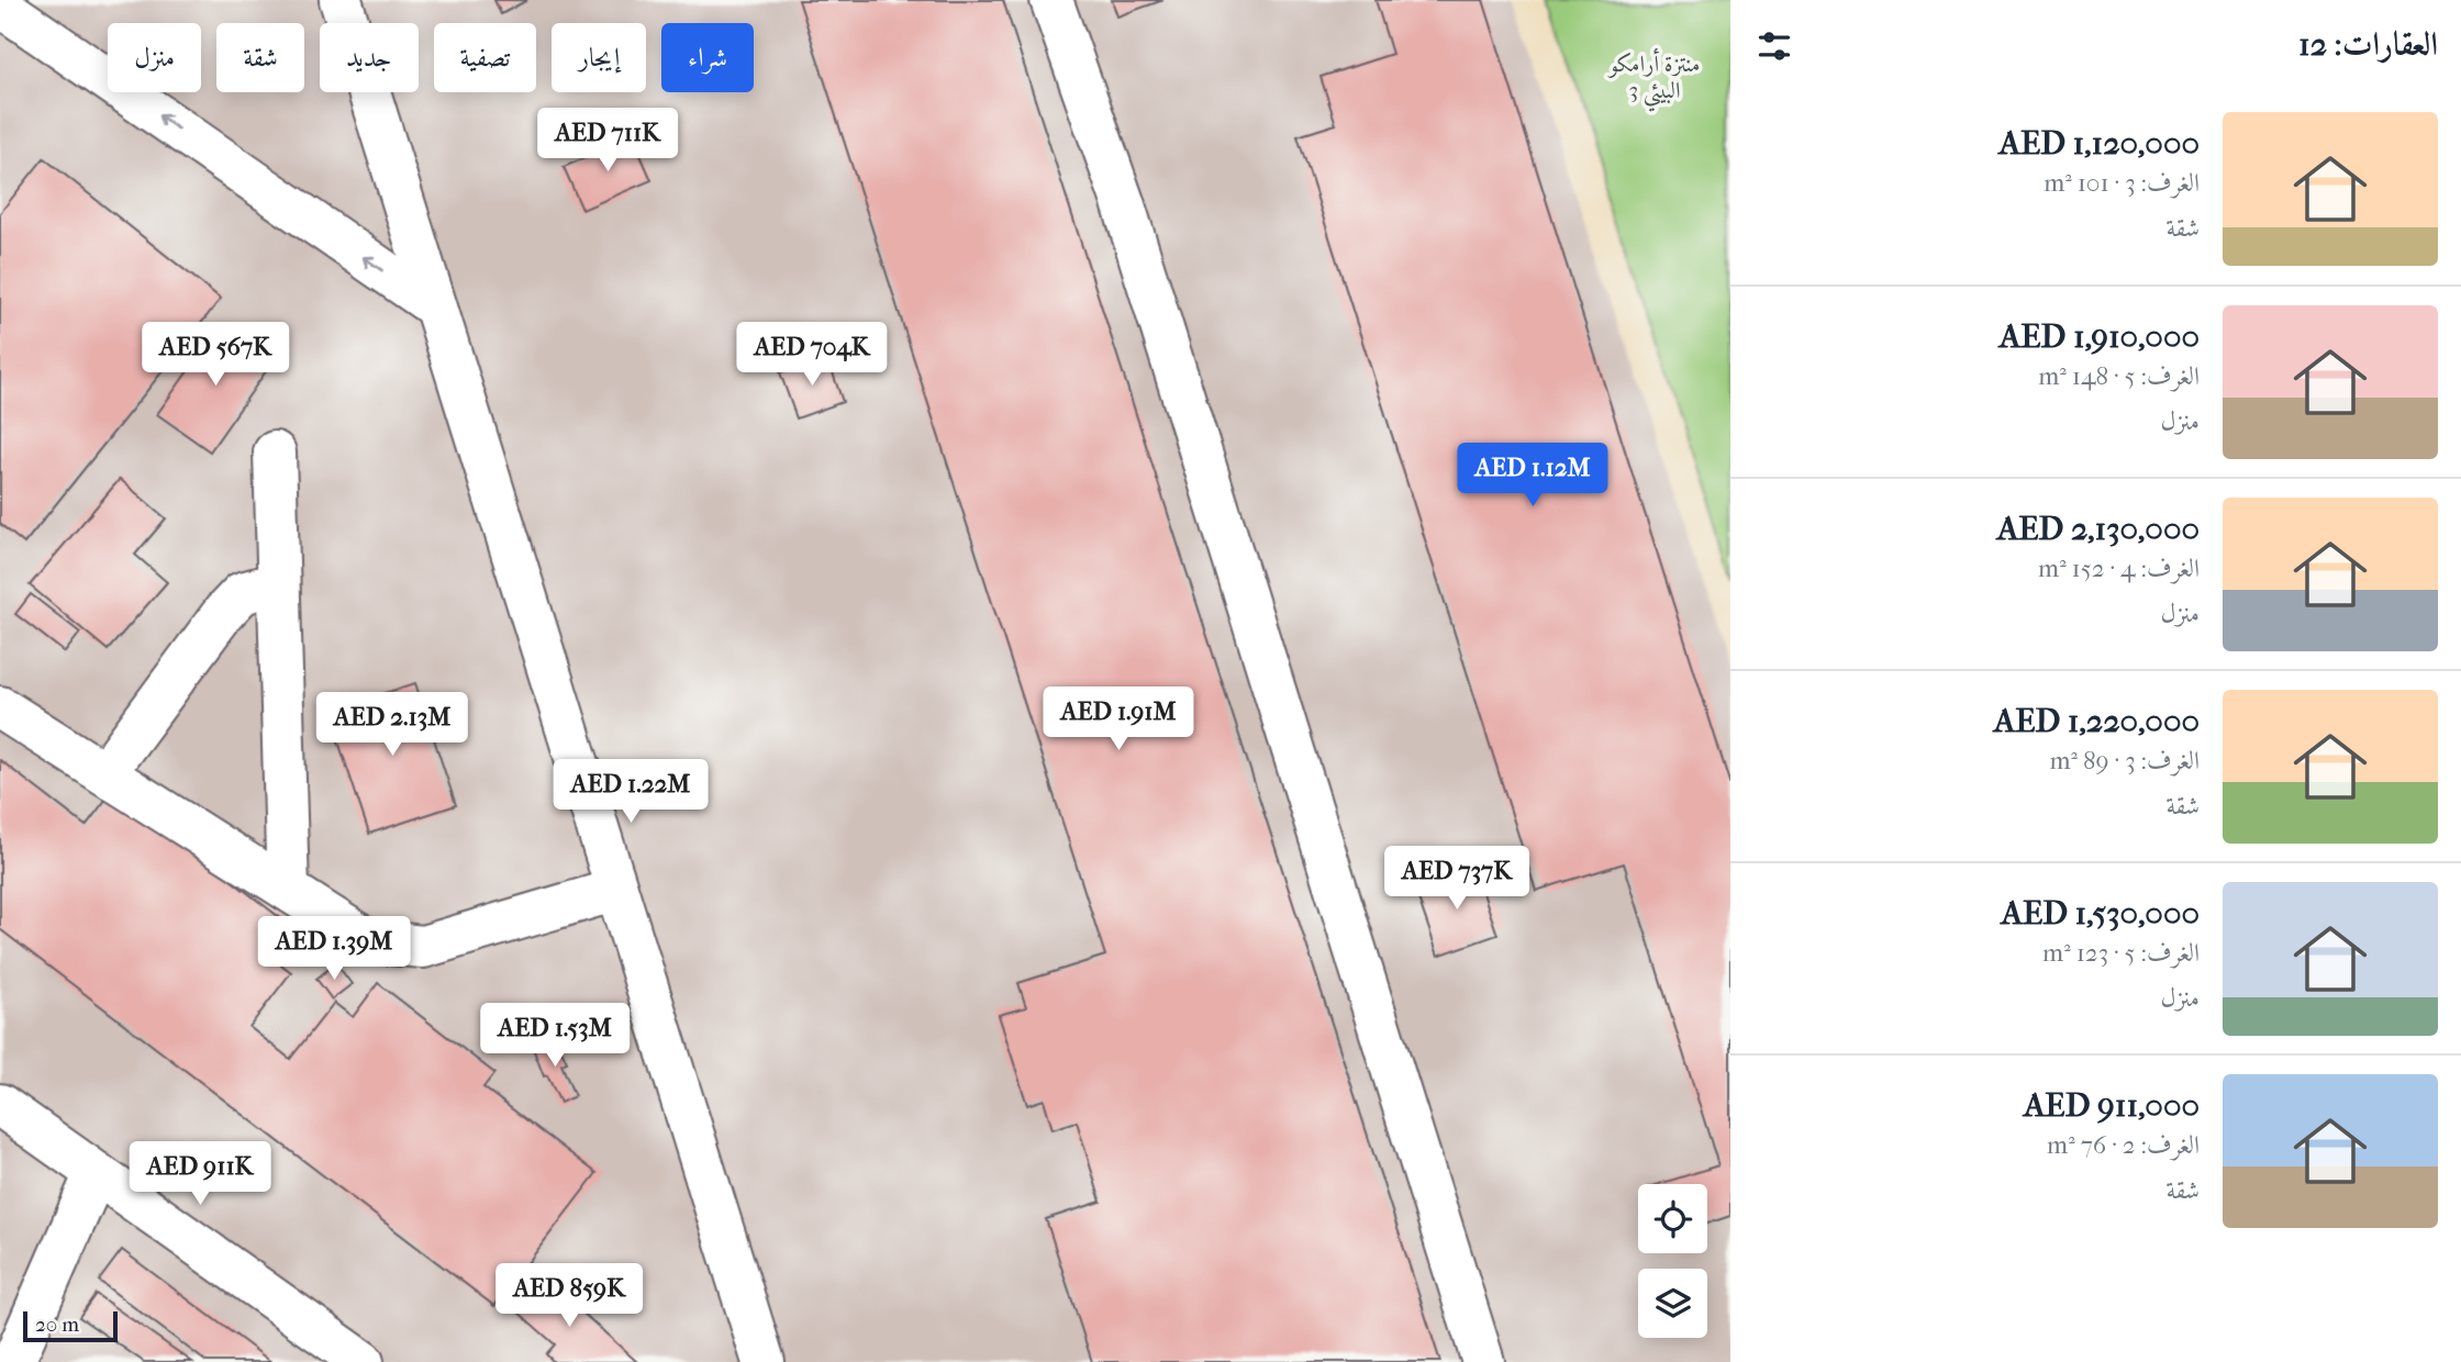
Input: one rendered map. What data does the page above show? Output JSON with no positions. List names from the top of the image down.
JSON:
{
  "parks": ["منتزة أرامكو البيئي 3"],
  "scale_bar": "20 m",
  "page": {
    "heading": "العقارات: 12",
    "chip": [
      "شراء",
      "إيجار",
      "تصفية",
      "جديد",
      "شقة",
      "منزل"
    ],
    "list": [
      {
        "name": "AED 1,120,000",
        "note": "الغرف: 3 · 101 m² · شقة"
      },
      {
        "name": "AED 1,910,000",
        "note": "الغرف: 5 · 148 m² · منزل"
      },
      {
        "name": "AED 2,130,000",
        "note": "الغرف: 4 · 152 m² · منزل"
      },
      {
        "name": "AED 1,220,000",
        "note": "الغرف: 3 · 89 m² · شقة"
      },
      {
        "name": "AED 1,530,000",
        "note": "الغرف: 5 · 123 m² · منزل"
      },
      {
        "name": "AED 911,000",
        "note": "الغرف: 2 · 76 m² · شقة"
      }
    ],
    "price": [
      "AED 711K",
      "AED 567K",
      "AED 704K",
      "AED 1.12M",
      "AED 1.91M",
      "AED 2.13M",
      "AED 1.22M",
      "AED 737K",
      "AED 1.39M",
      "AED 1.53M",
      "AED 911K",
      "AED 859K"
    ],
    "scale": "20 m"
  }
}
